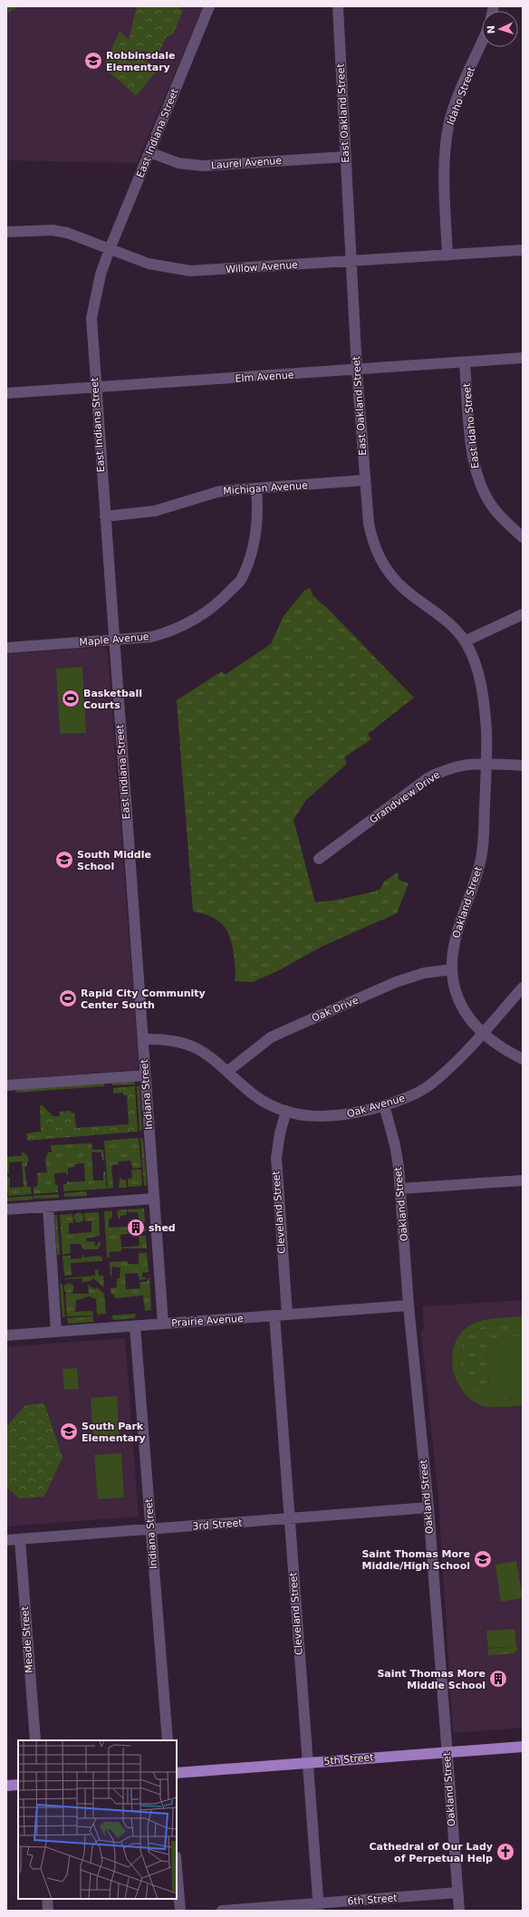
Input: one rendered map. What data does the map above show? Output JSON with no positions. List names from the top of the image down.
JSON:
{
  "streets": {
    "main road": ["5th Street"],
    "street": [
      "Idaho Street",
      "East Oakland Street",
      "East Indiana Street",
      "Laurel Avenue",
      "Willow Avenue",
      "Elm Avenue",
      "East Idaho Street",
      "Michigan Avenue",
      "Maple Avenue",
      "Grandview Drive",
      "Oakland Street",
      "Oak Drive",
      "Indiana Street",
      "Oak Avenue",
      "Cleveland Street",
      "Prairie Avenue",
      "3rd Street",
      "Meade Street",
      "6th Street"
    ]
  },
  "crossings": [
    ["Idaho Street", "Willow Avenue"],
    ["East Oakland Street", "Laurel Avenue"],
    ["East Oakland Street", "Willow Avenue"],
    ["East Oakland Street", "Elm Avenue"],
    ["East Oakland Street", "Michigan Avenue"],
    ["East Oakland Street", "Grandview Drive"],
    ["East Oakland Street", "Oakland Street"],
    ["East Indiana Street", "Laurel Avenue"],
    ["East Indiana Street", "Willow Avenue"],
    ["East Indiana Street", "Elm Avenue"],
    ["East Indiana Street", "Michigan Avenue"],
    ["East Indiana Street", "Maple Avenue"],
    ["East Indiana Street", "Indiana Street"],
    ["Elm Avenue", "East Idaho Street"],
    ["Michigan Avenue", "Maple Avenue"],
    ["Grandview Drive", "Oakland Street"],
    ["Oakland Street", "Oak Drive"],
    ["Oakland Street", "Oak Avenue"],
    ["Oakland Street", "Prairie Avenue"],
    ["Oakland Street", "3rd Street"],
    ["Oakland Street", "5th Street"],
    ["Oakland Street", "6th Street"],
    ["Oak Drive", "Oak Avenue"],
    ["Indiana Street", "Oak Avenue"],
    ["Indiana Street", "Prairie Avenue"],
    ["Indiana Street", "3rd Street"],
    ["Oak Avenue", "Cleveland Street"],
    ["Cleveland Street", "Prairie Avenue"],
    ["Cleveland Street", "3rd Street"],
    ["Cleveland Street", "5th Street"],
    ["Cleveland Street", "6th Street"],
    ["3rd Street", "Meade Street"]
  ],
  "places": {
    "school or university": [
      "Robbinsdale Elementary",
      "South Middle School",
      "South Park Elementary",
      "Saint Thomas More Middle/High School"
    ],
    "sports": ["Basketball Courts", "Rapid City Community Center South"],
    "building": ["shed", "Saint Thomas More Middle School"],
    "church": ["Cathedral of Our Lady of Perpetual Help"]
  },
  "north": "left"
}
